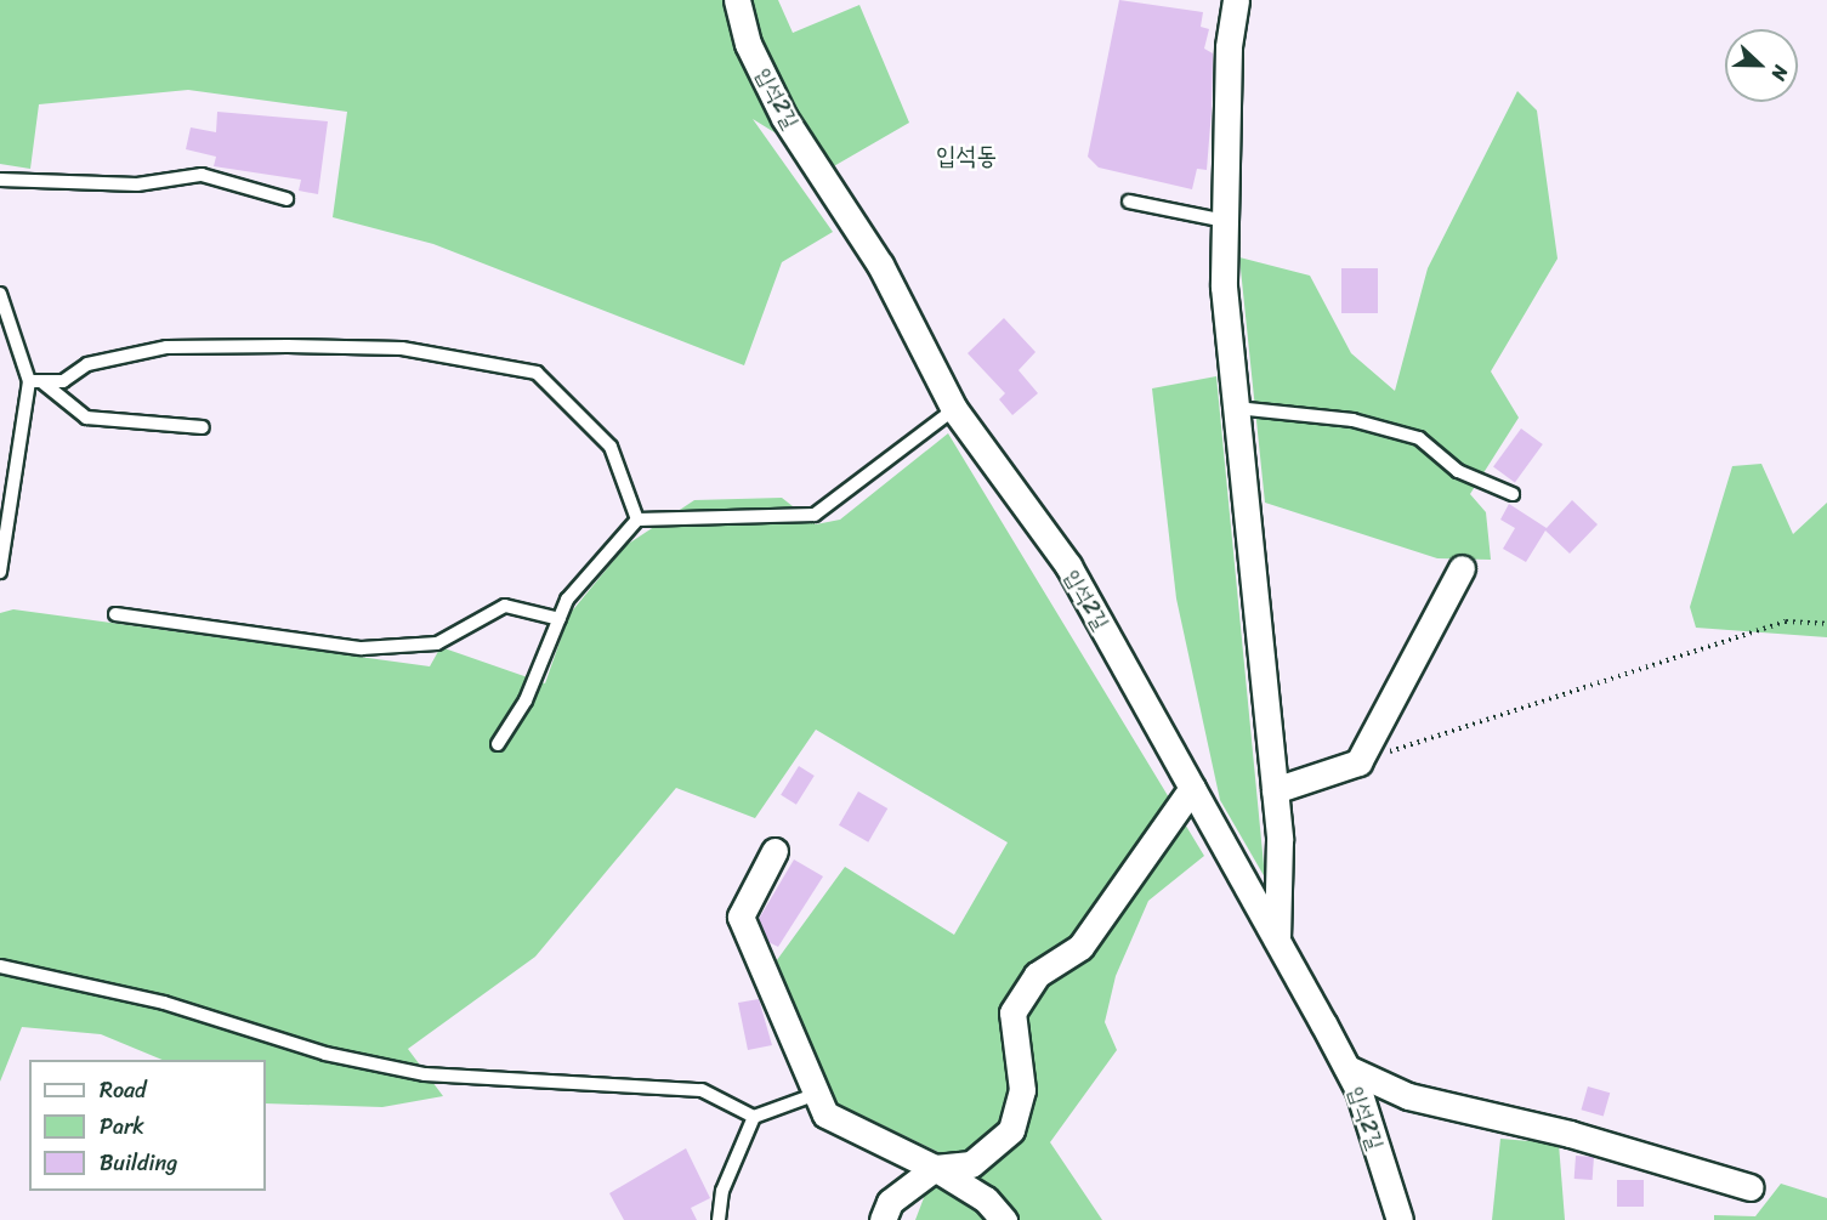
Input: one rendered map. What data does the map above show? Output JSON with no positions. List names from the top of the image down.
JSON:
{
  "streets": {
    "street": ["입석2길"]
  },
  "districts": ["입석동"],
  "legend": ["Road", "Park", "Building"],
  "north": "right"
}
